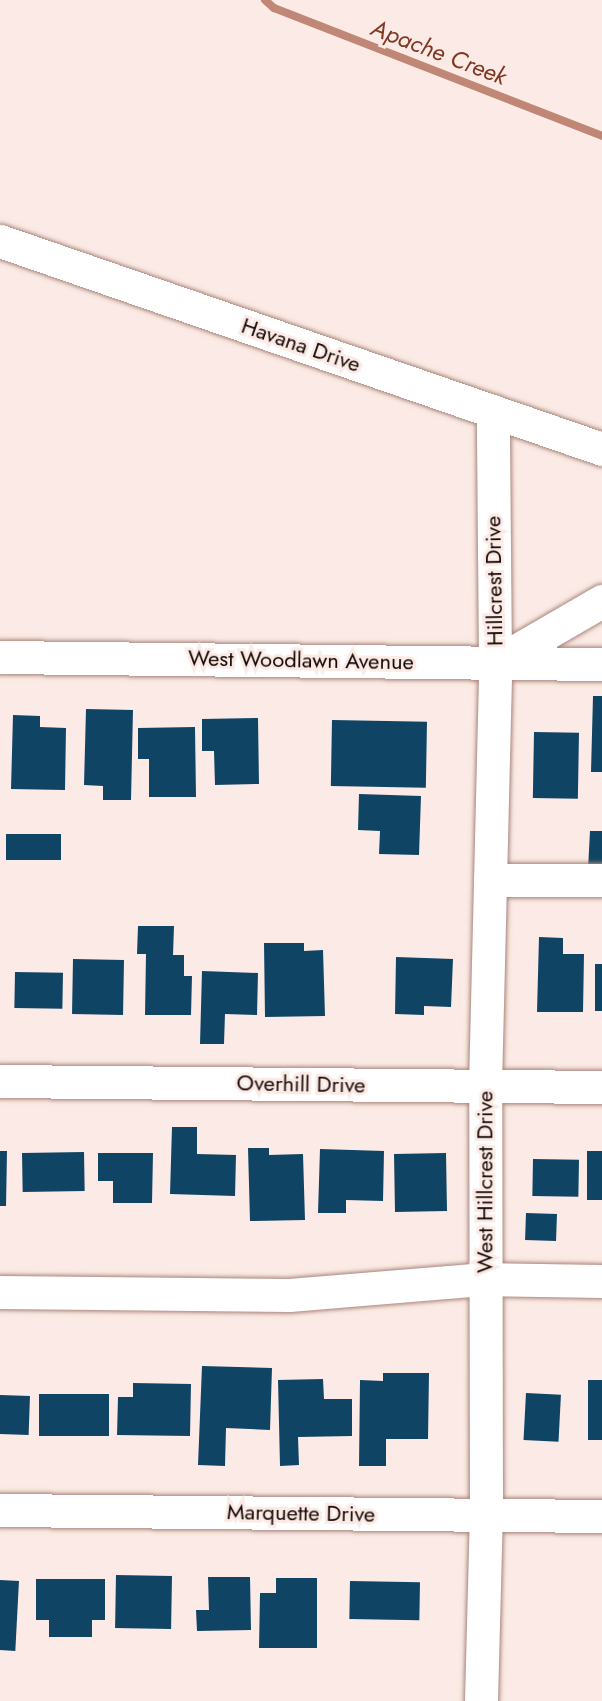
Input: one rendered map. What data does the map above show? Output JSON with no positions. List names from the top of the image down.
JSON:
{
  "streets": {
    "street": [
      "Havana Drive",
      "Hillcrest Drive",
      "West Woodlawn Avenue",
      "Overhill Drive",
      "West Hillcrest Drive",
      "Marquette Drive"
    ]
  },
  "crossings": [
    ["Havana Drive", "Hillcrest Drive"],
    ["Hillcrest Drive", "West Woodlawn Avenue"],
    ["Hillcrest Drive", "West Hillcrest Drive"],
    ["West Woodlawn Avenue", "West Hillcrest Drive"],
    ["Overhill Drive", "West Hillcrest Drive"],
    ["West Hillcrest Drive", "Marquette Drive"]
  ],
  "water": ["Apache Creek"]
}
